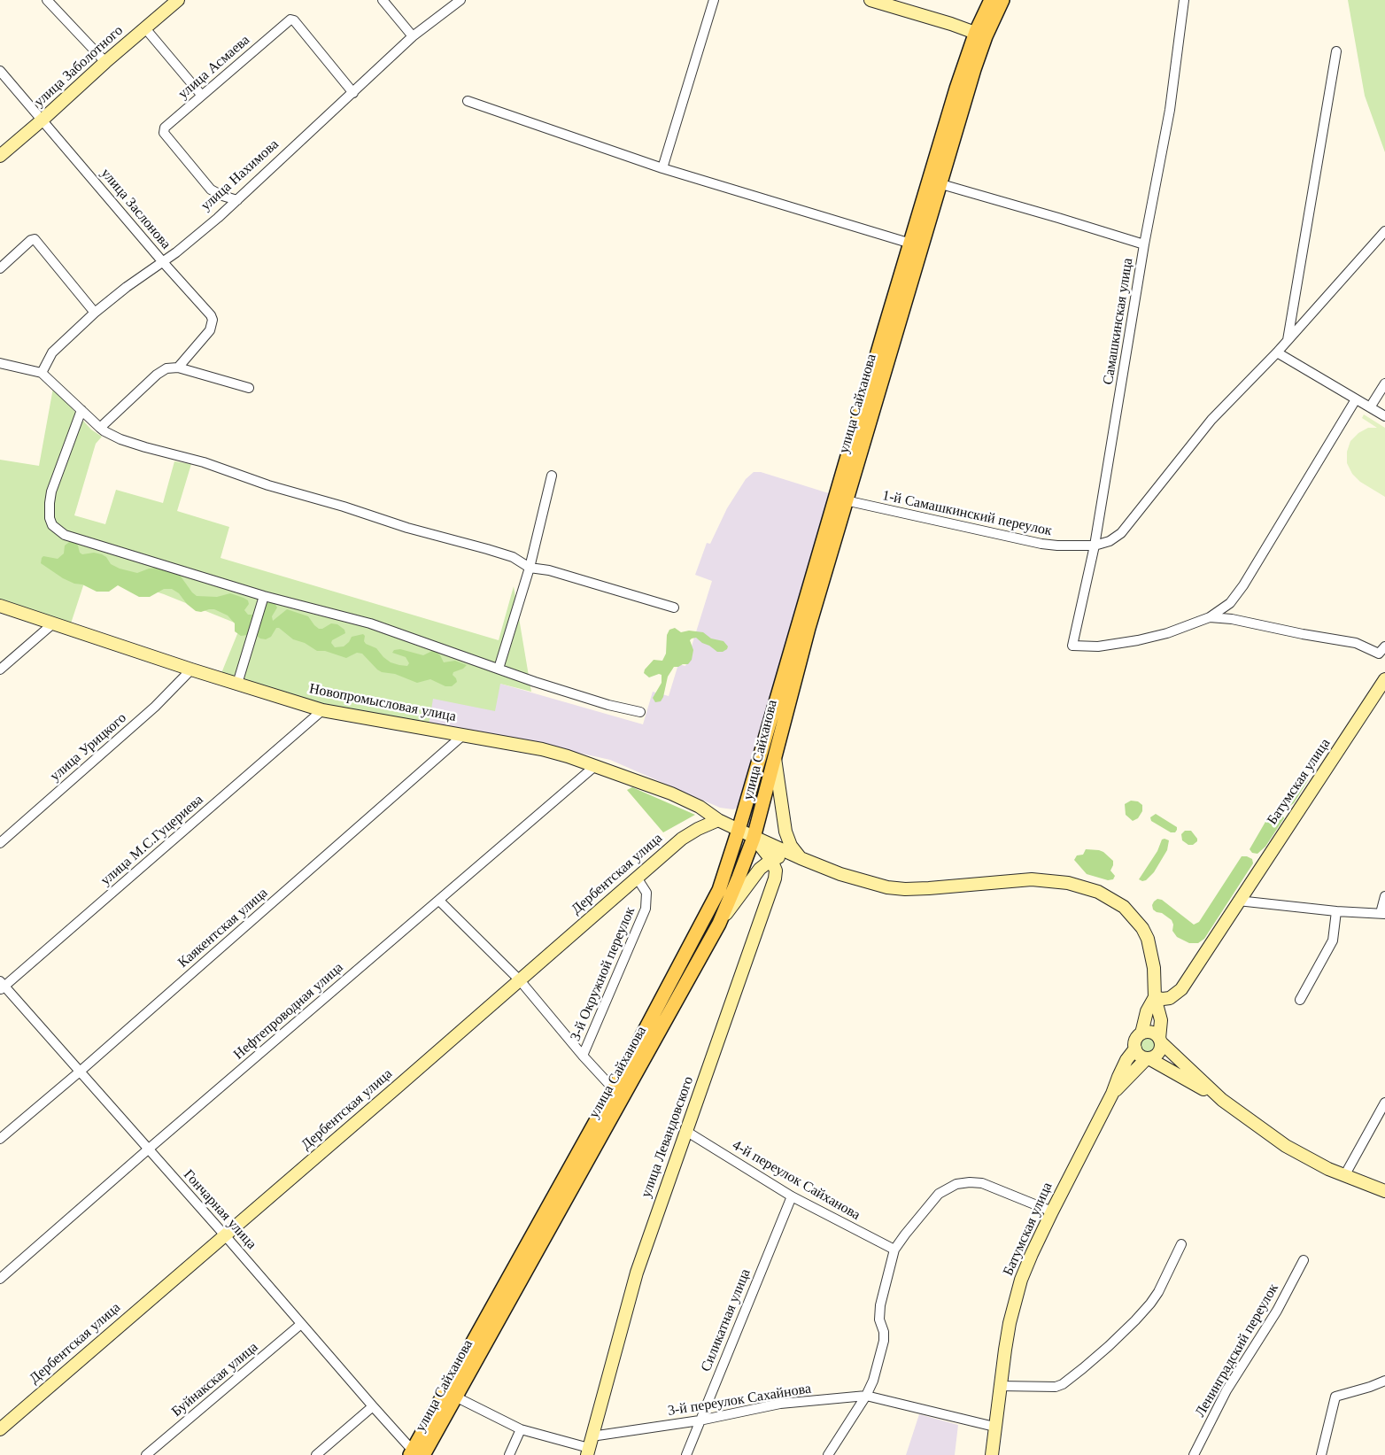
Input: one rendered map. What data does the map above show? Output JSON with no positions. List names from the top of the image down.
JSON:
{
  "streets": {
    "main road": ["улица Сайханова"],
    "street": [
      "улица Заболотного",
      "улица Асмаева",
      "улица Нахимова",
      "улица Заслонова",
      "Самашкинская улица",
      "1-й Самашкинский переулок",
      "Новопромысловая улица",
      "улица Урицкого",
      "Батумская улица",
      "улица М.С.Гуцериева",
      "Дербентская улица",
      "Каякентская улица",
      "3-й Окружной переулок",
      "Нефтепроводная улица",
      "улица Левандовского",
      "4-й переулок Сайханова",
      "Гончарная улица",
      "Силикатная улица",
      "Ленинградский переулок",
      "Буйнакская улица",
      "3-й переулок Сахайнова"
    ]
  },
  "crossings": [
    ["улица Заболотного", "улица Заслонова"],
    ["улица Асмаева", "улица Нахимова"],
    ["улица Нахимова", "улица Заслонова"],
    ["Самашкинская улица", "1-й Самашкинский переулок"],
    ["улица Сайханова", "1-й Самашкинский переулок"],
    ["улица Сайханова", "Новопромысловая улица"],
    ["улица Сайханова", "Гончарная улица"],
    ["улица Сайханова", "3-й переулок Сахайнова"],
    ["Новопромысловая улица", "улица Урицкого"],
    ["Новопромысловая улица", "Батумская улица"],
    ["Новопромысловая улица", "улица М.С.Гуцериева"],
    ["Новопромысловая улица", "Дербентская улица"],
    ["Новопромысловая улица", "Каякентская улица"],
    ["Новопромысловая улица", "Нефтепроводная улица"],
    ["Батумская улица", "3-й переулок Сахайнова"],
    ["улица М.С.Гуцериева", "Гончарная улица"],
    ["Дербентская улица", "3-й Окружной переулок"],
    ["Дербентская улица", "Гончарная улица"],
    ["Каякентская улица", "Гончарная улица"],
    ["Нефтепроводная улица", "Гончарная улица"],
    ["улица Левандовского", "4-й переулок Сайханова"],
    ["улица Левандовского", "3-й переулок Сахайнова"],
    ["4-й переулок Сайханова", "Силикатная улица"],
    ["Гончарная улица", "Буйнакская улица"],
    ["Силикатная улица", "3-й переулок Сахайнова"]
  ]
}
